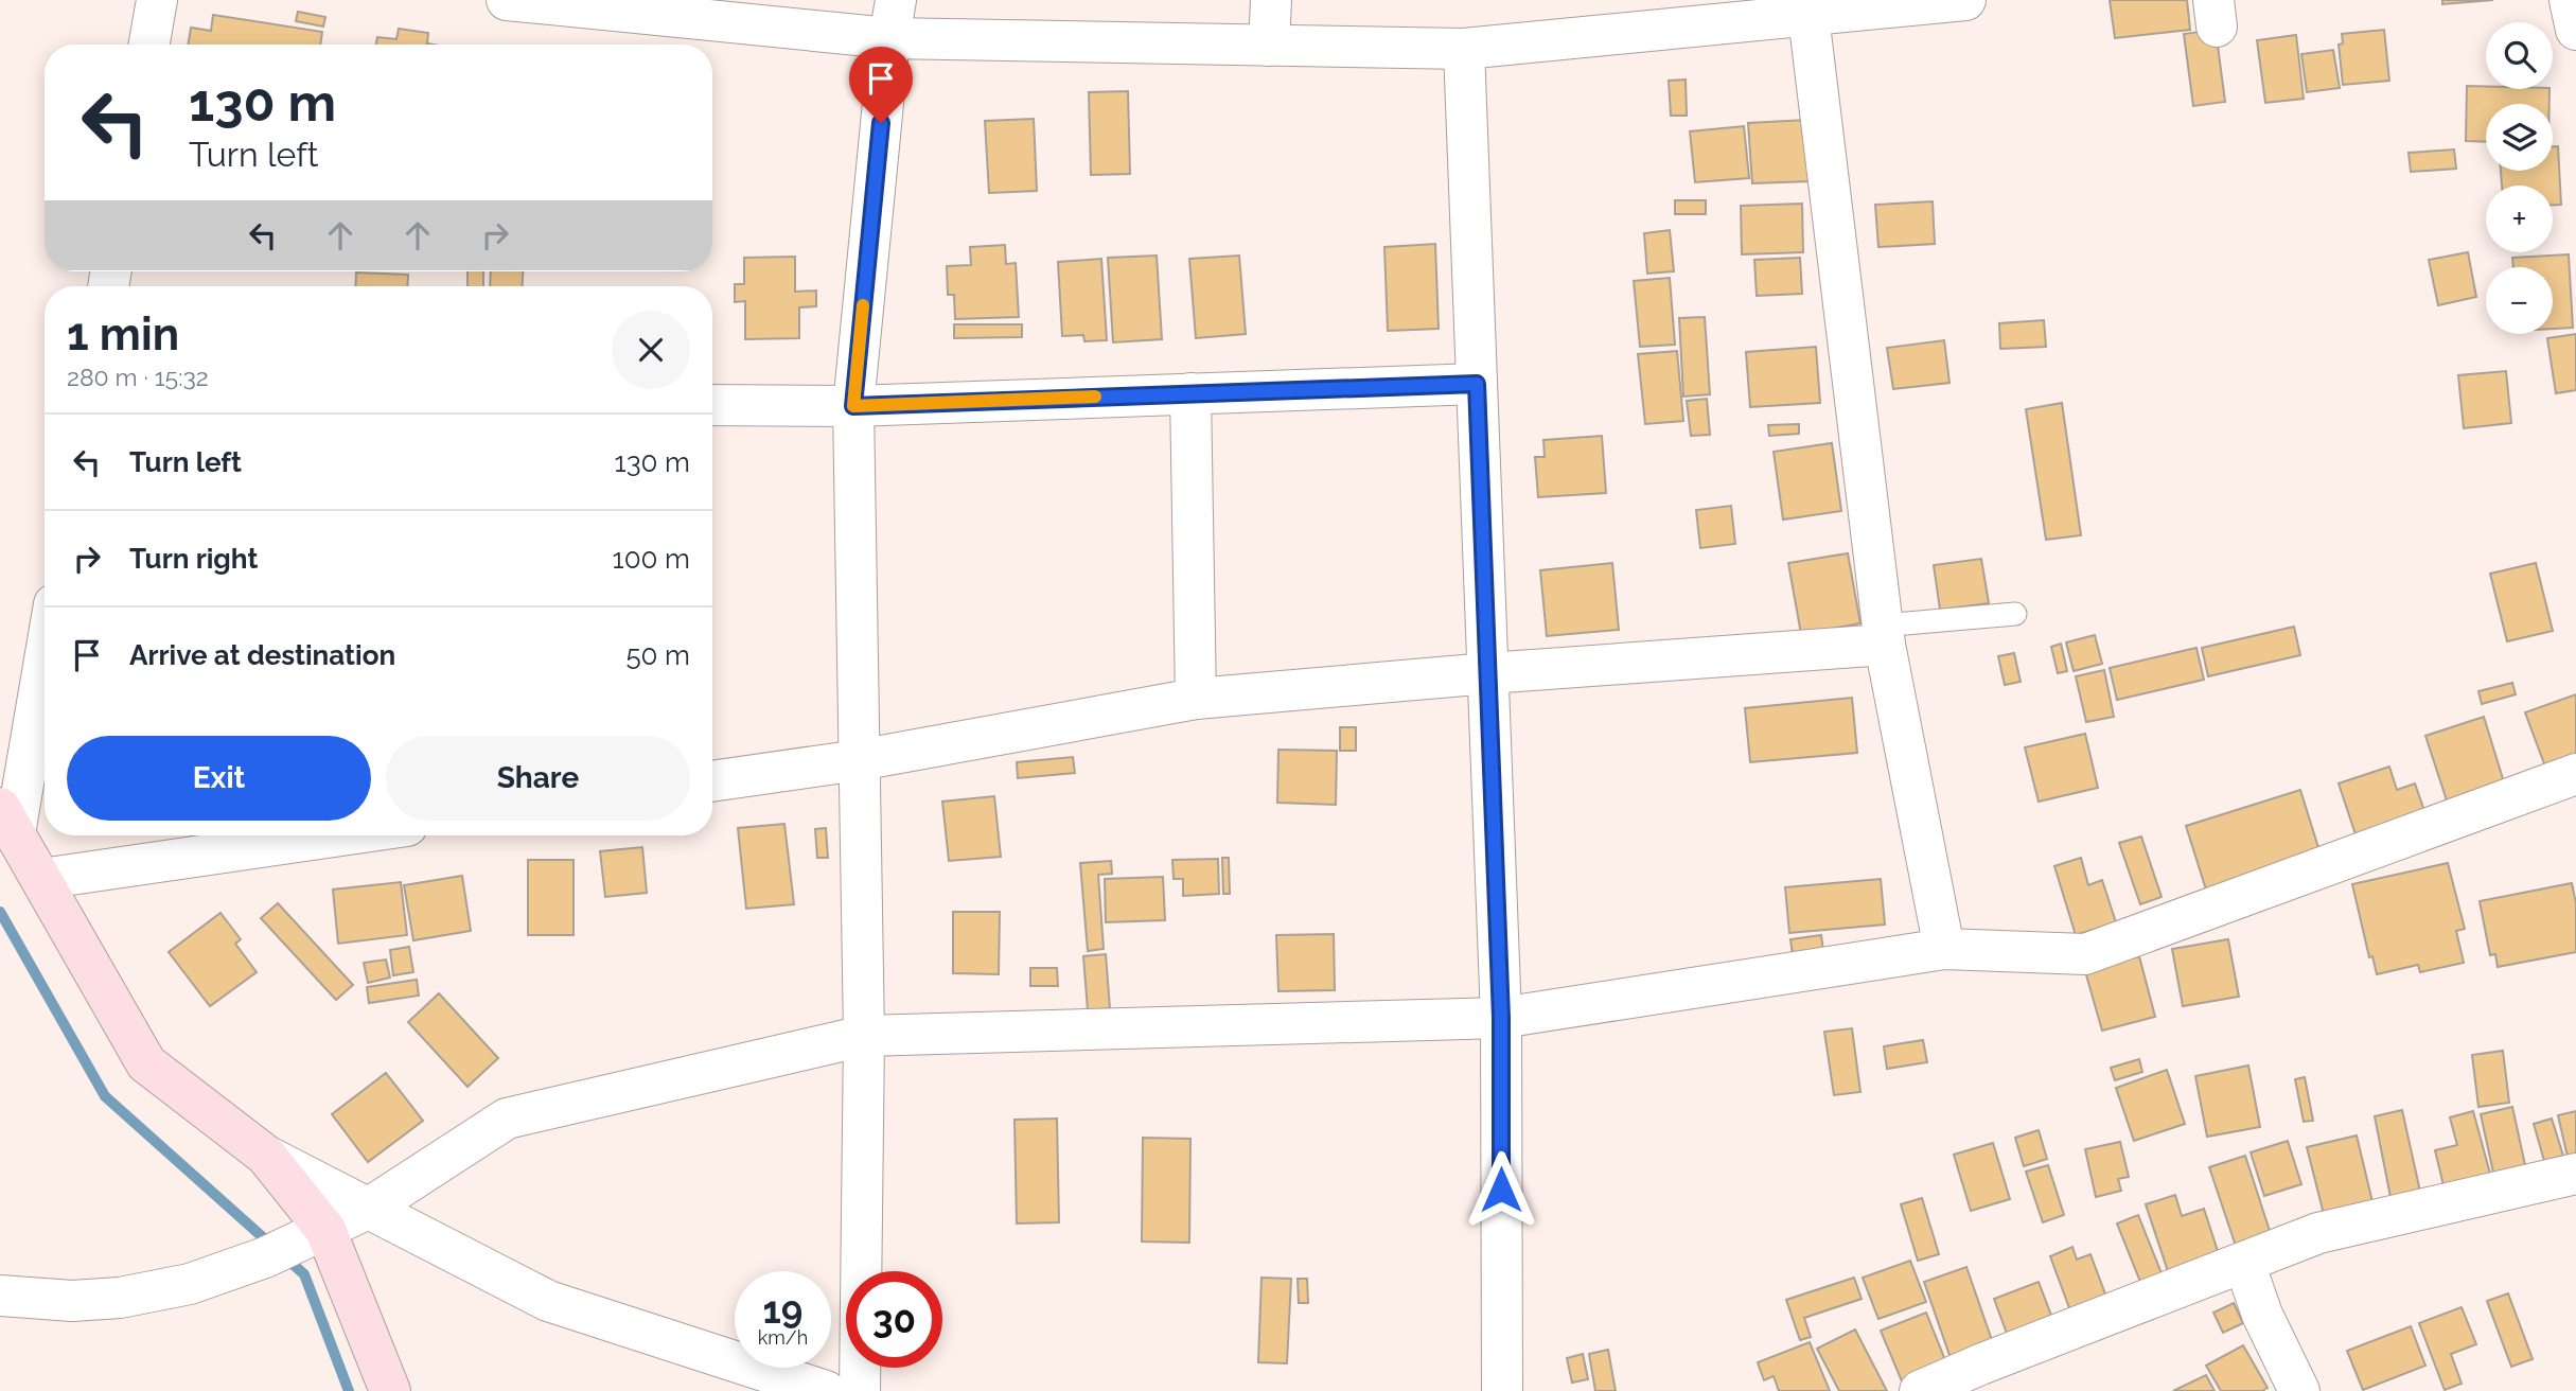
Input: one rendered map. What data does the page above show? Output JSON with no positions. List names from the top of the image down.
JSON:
{
  "page": {
    "map_buttons": ["+", "−"],
    "turn": ["130 m", "Turn left"],
    "heading": ["1 min", "280 m · 15:32"],
    "list": [
      {
        "name": "Turn left",
        "value": "130 m"
      },
      {
        "name": "Turn right",
        "value": "100 m"
      },
      {
        "name": "Arrive at destination",
        "value": "50 m"
      }
    ],
    "buttons": ["Exit", "Share"],
    "speed": "19 km/h",
    "limit": "30"
  }
}
